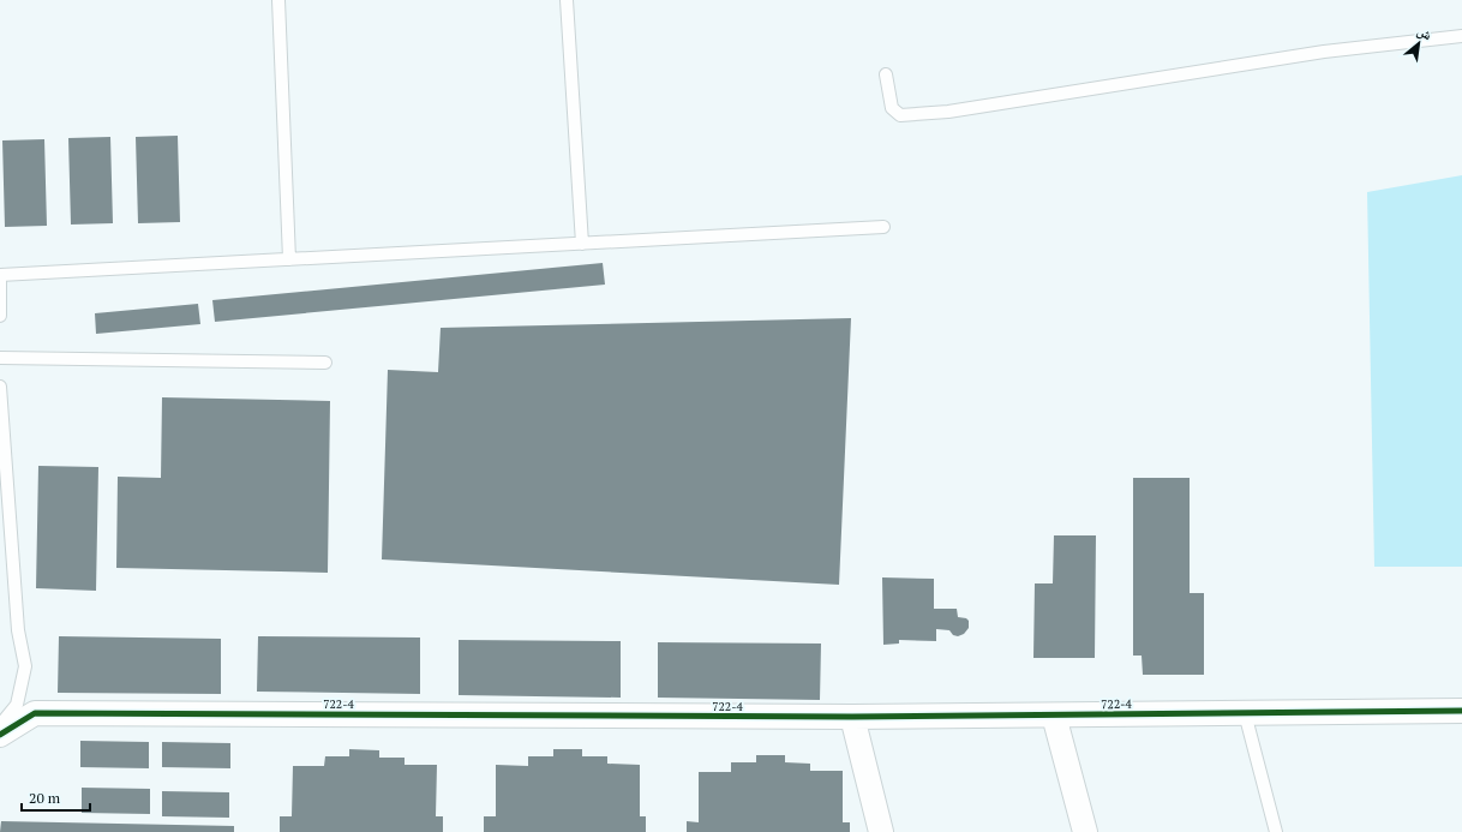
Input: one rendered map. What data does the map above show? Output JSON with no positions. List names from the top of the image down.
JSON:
{
  "streets": {
    "street": ["722-4"]
  },
  "scale_bar": "20 m",
  "north": "top right"
}
